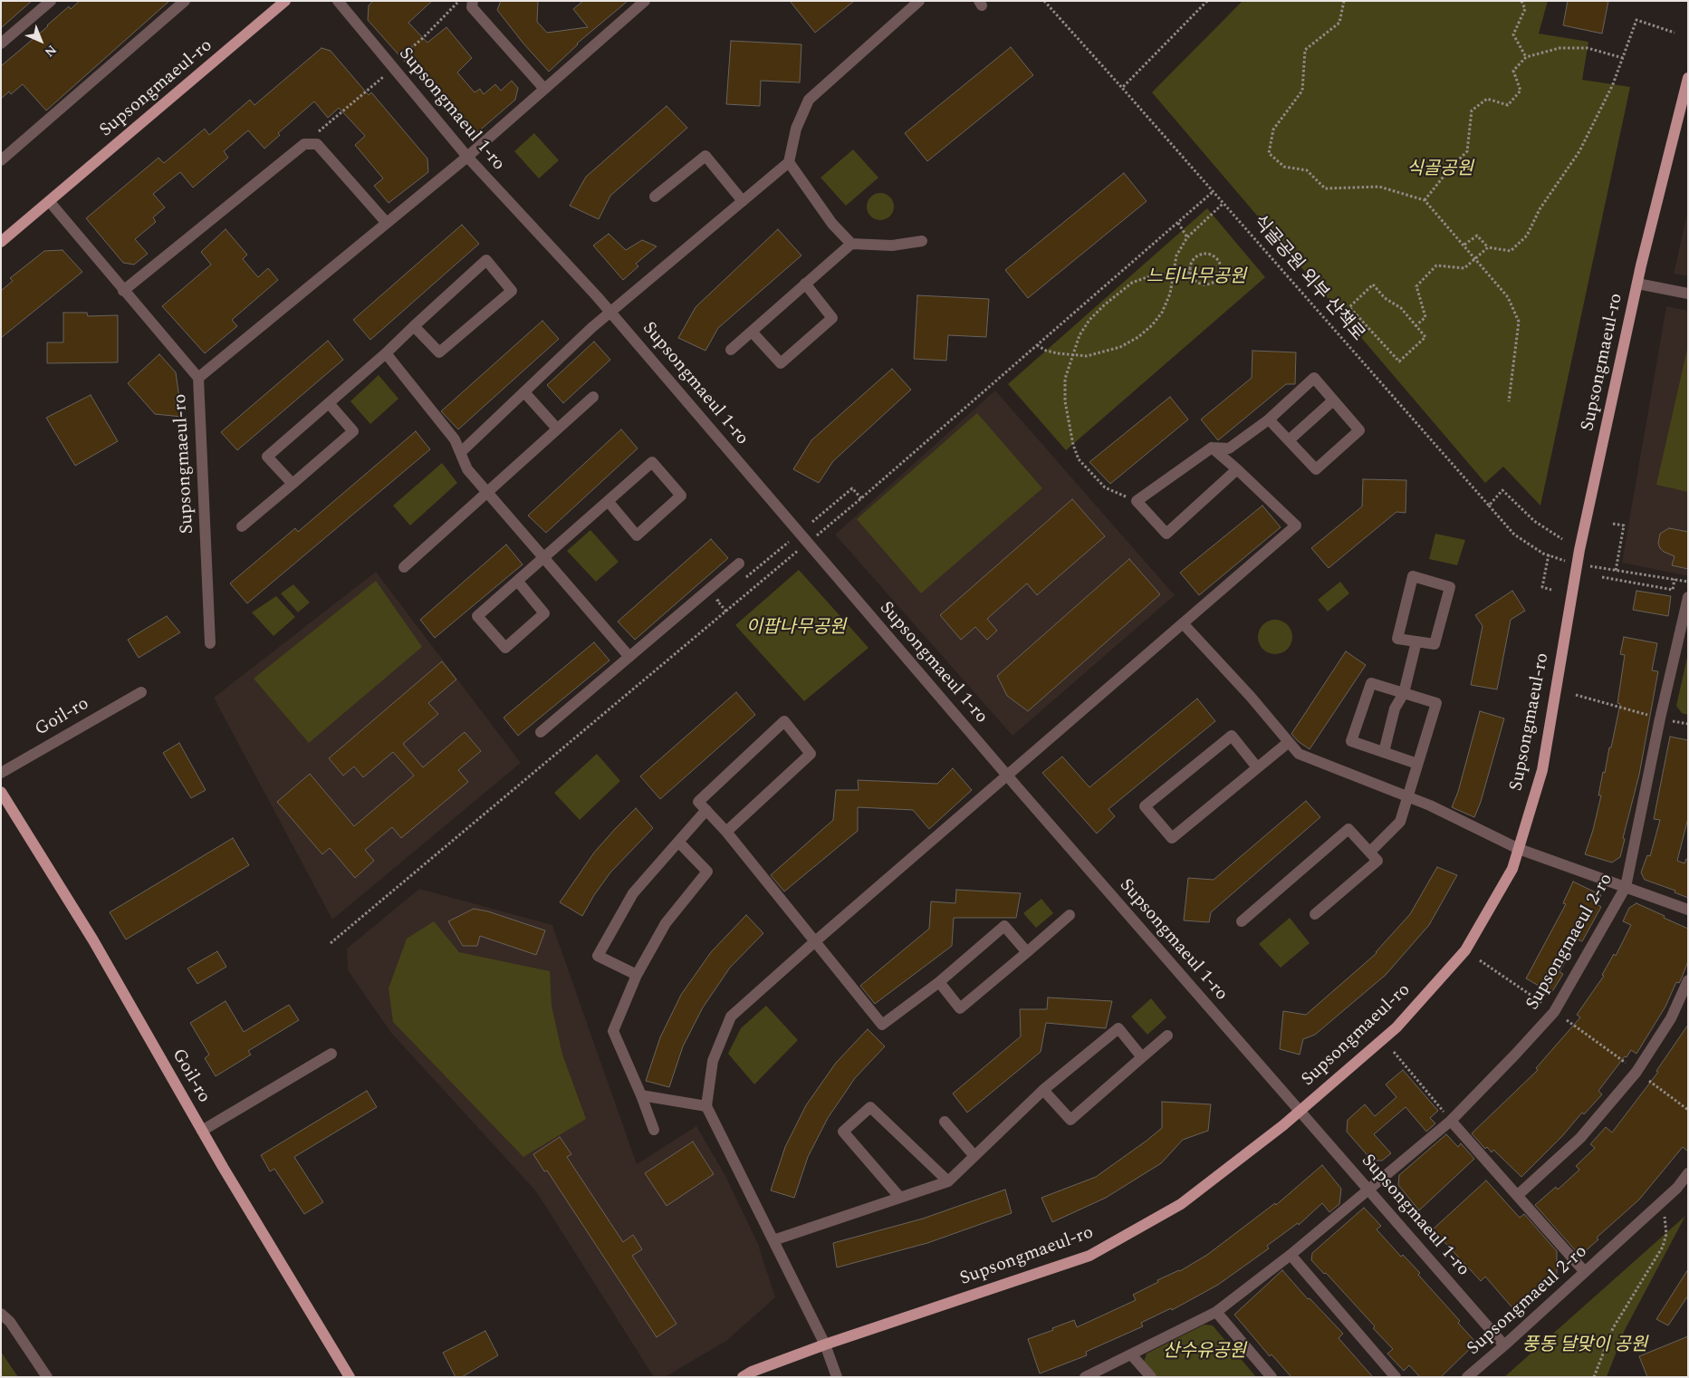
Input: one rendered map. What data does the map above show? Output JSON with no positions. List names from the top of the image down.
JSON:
{
  "streets": {
    "main road": ["Supsongmaeul-ro", "Goil-ro"],
    "street": ["Supsongmaeul 1-ro", "Supsongmaeul 2-ro"],
    "path": ["식골공원 외부 산책로"]
  },
  "crossings": [
    ["Supsongmaeul-ro", "Supsongmaeul 1-ro"],
    ["Supsongmaeul 1-ro", "Supsongmaeul 2-ro"]
  ],
  "parks": [
    "식골공원",
    "느티나무공원",
    "이팝나무공원",
    "풍동 달맞이 공원",
    "산수유공원"
  ],
  "north": "bottom right"
}
